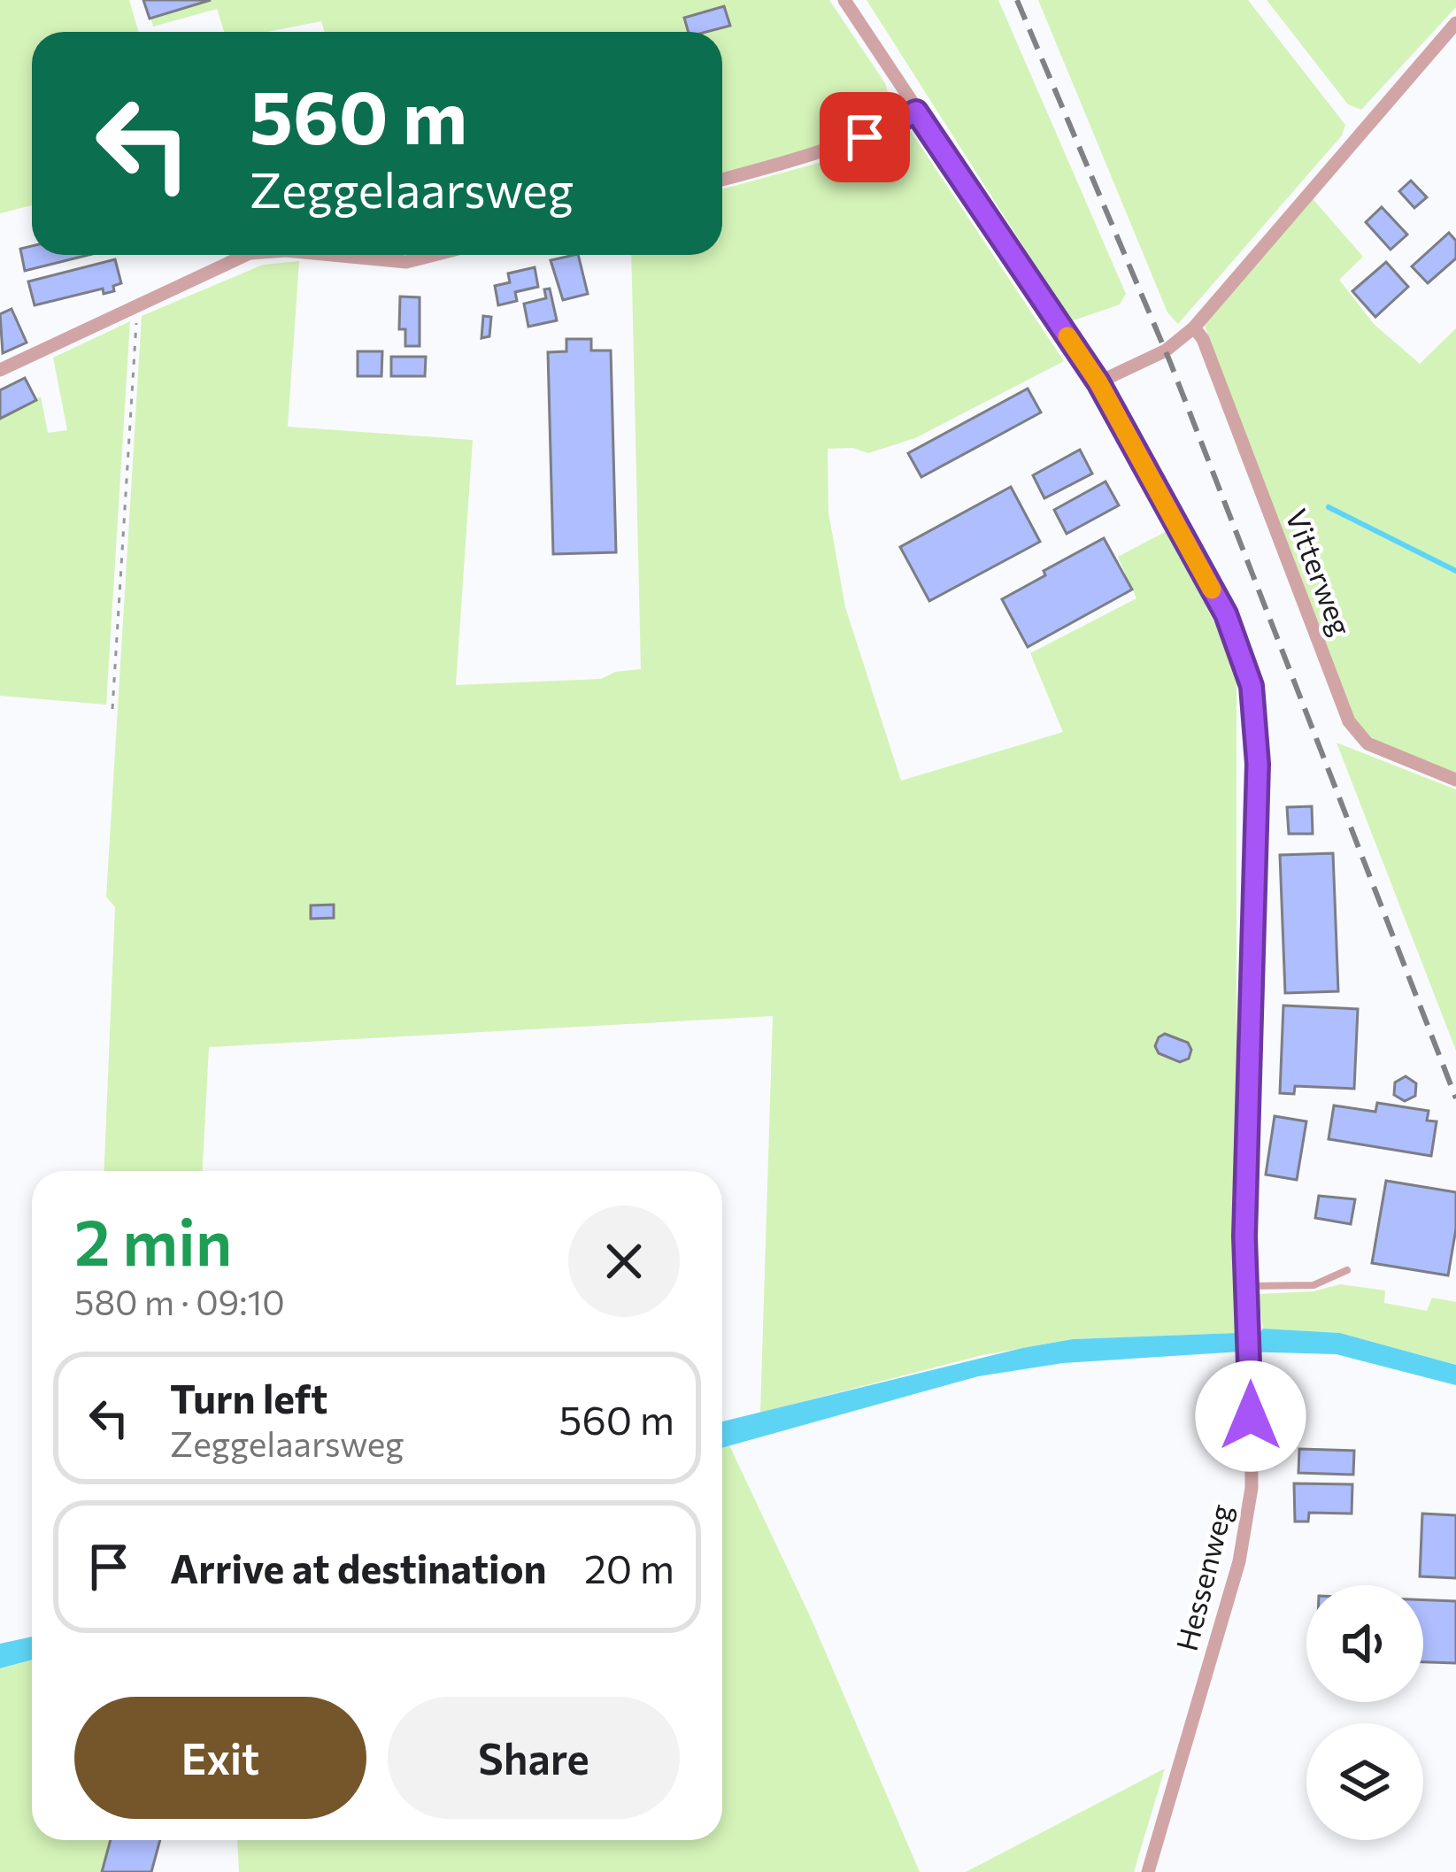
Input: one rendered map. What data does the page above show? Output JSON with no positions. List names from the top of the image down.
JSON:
{
  "streets": {
    "street": ["Vitterweg", "Hessenweg"]
  },
  "page": {
    "turn": ["560 m", "Zeggelaarsweg"],
    "heading": ["2 min", "580 m · 09:10"],
    "list": [
      {
        "name": "Turn left",
        "note": "Zeggelaarsweg",
        "value": "560 m"
      },
      {
        "name": "Arrive at destination",
        "value": "20 m"
      }
    ],
    "buttons": ["Exit", "Share"]
  }
}
